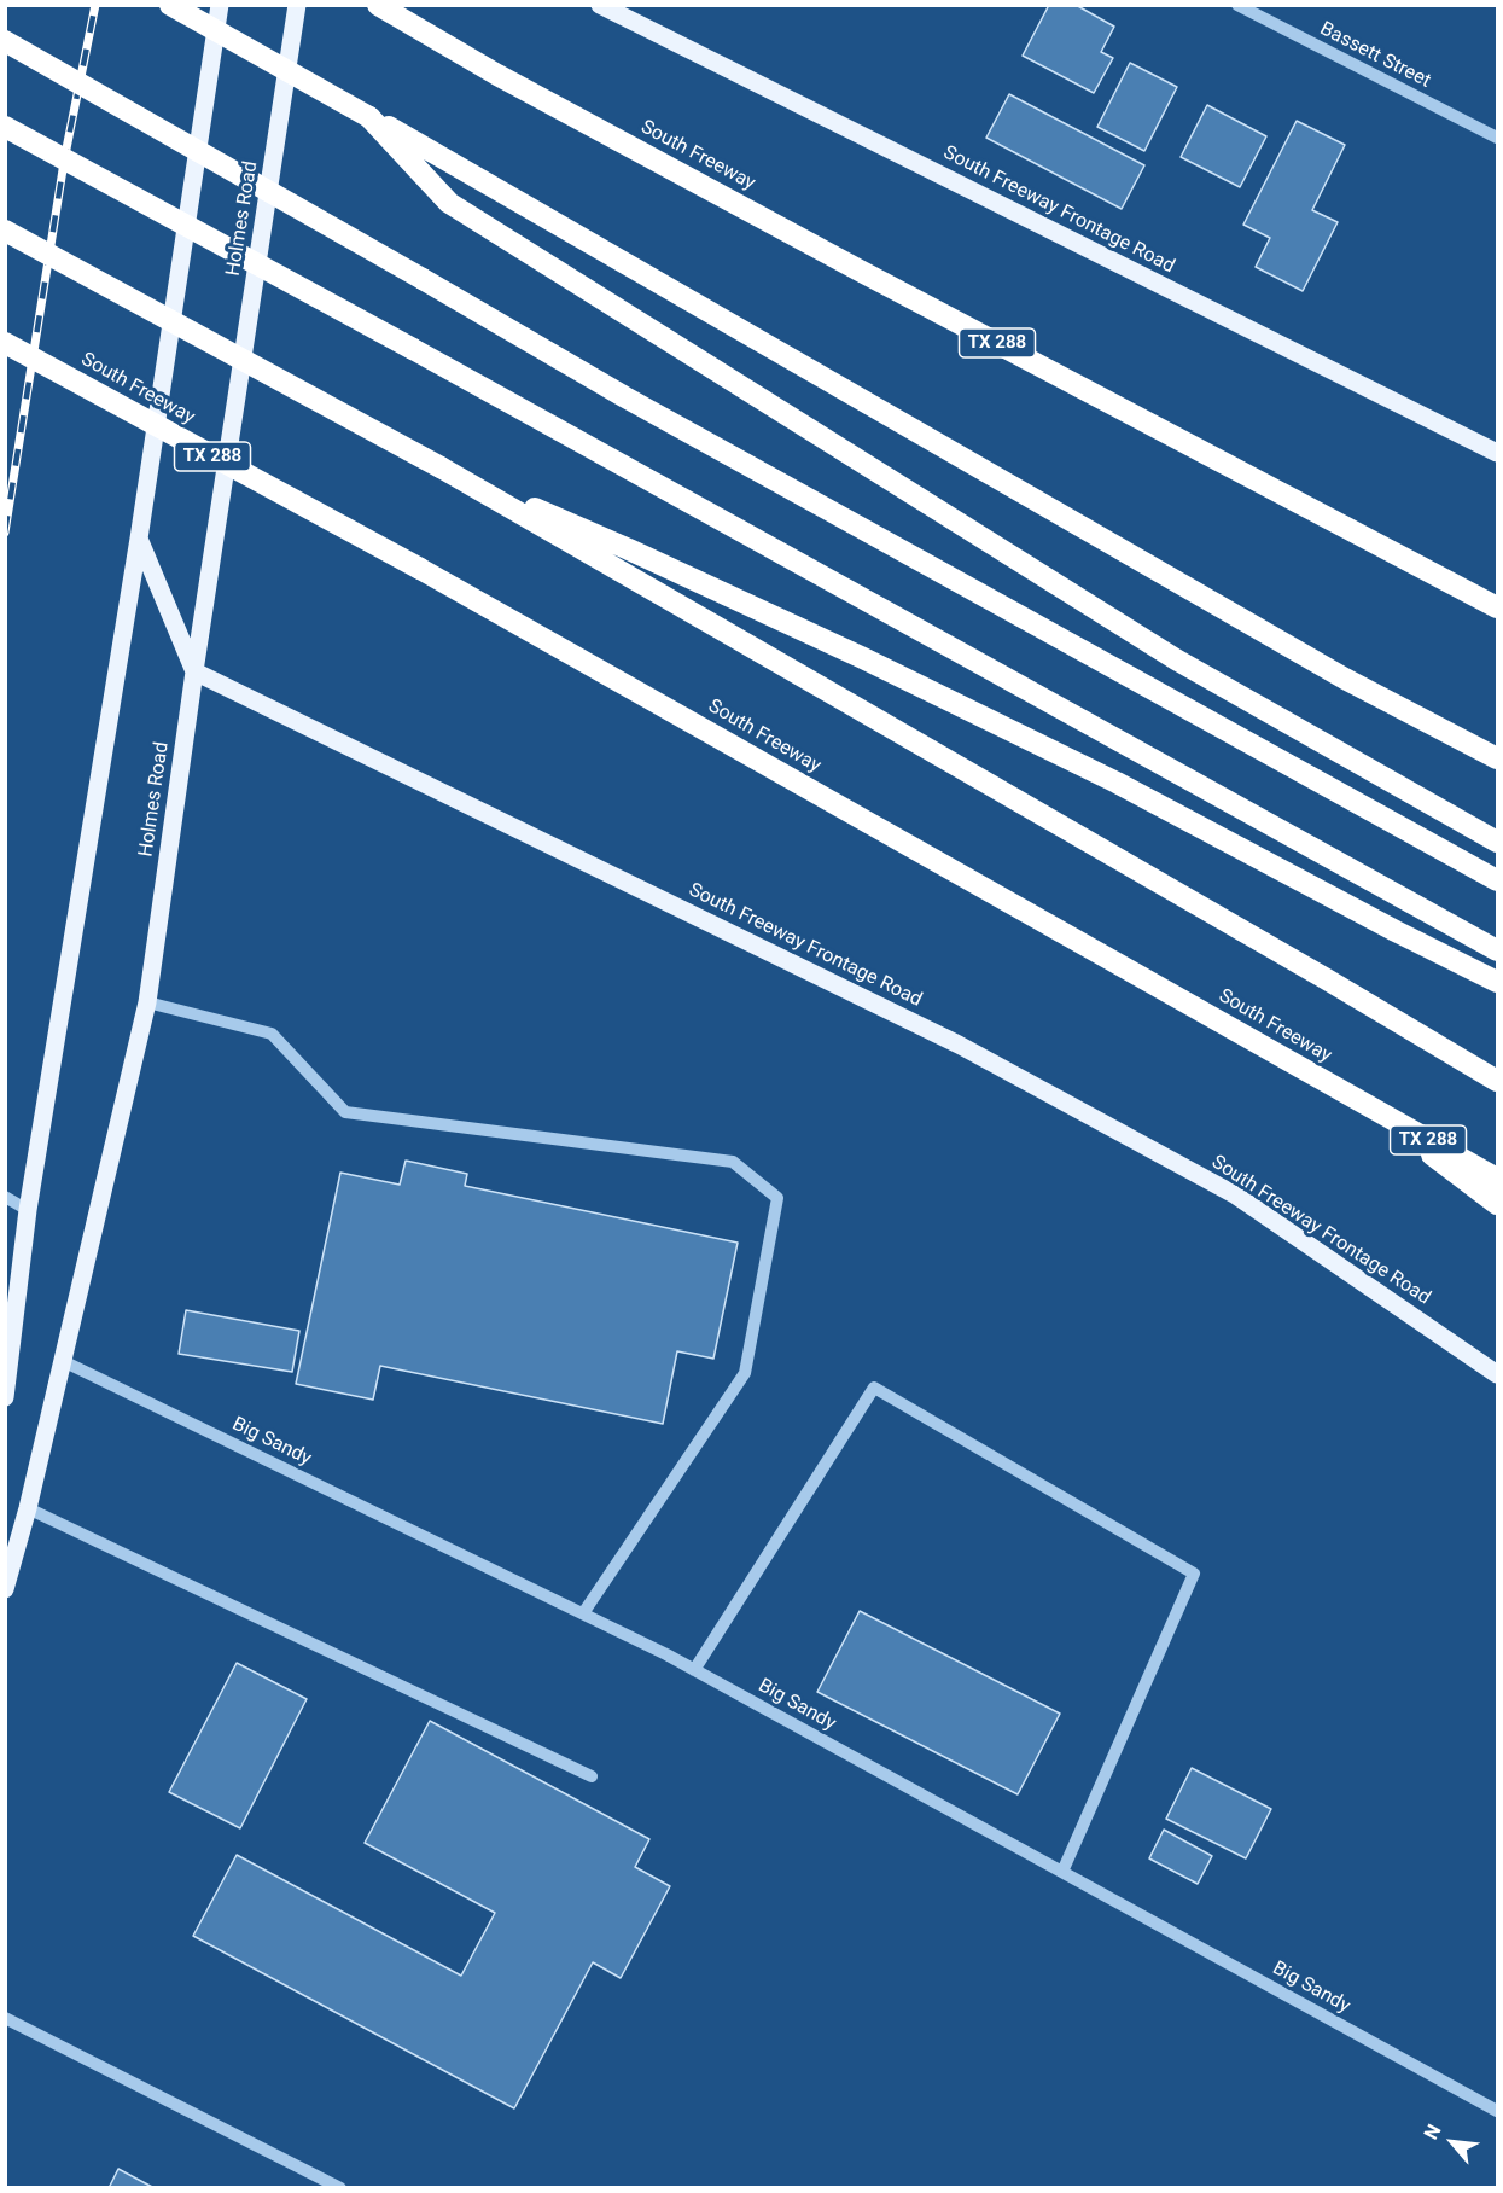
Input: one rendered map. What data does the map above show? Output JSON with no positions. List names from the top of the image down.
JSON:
{
  "streets": {
    "highway": ["South Freeway", "TX 288"],
    "main road": ["South Freeway Frontage Road", "Holmes Road"],
    "street": ["Bassett Street", "Big Sandy"]
  },
  "crossings": [
    ["South Freeway Frontage Road", "Holmes Road"],
    ["Holmes Road", "Big Sandy"]
  ],
  "north": "top left"
}
